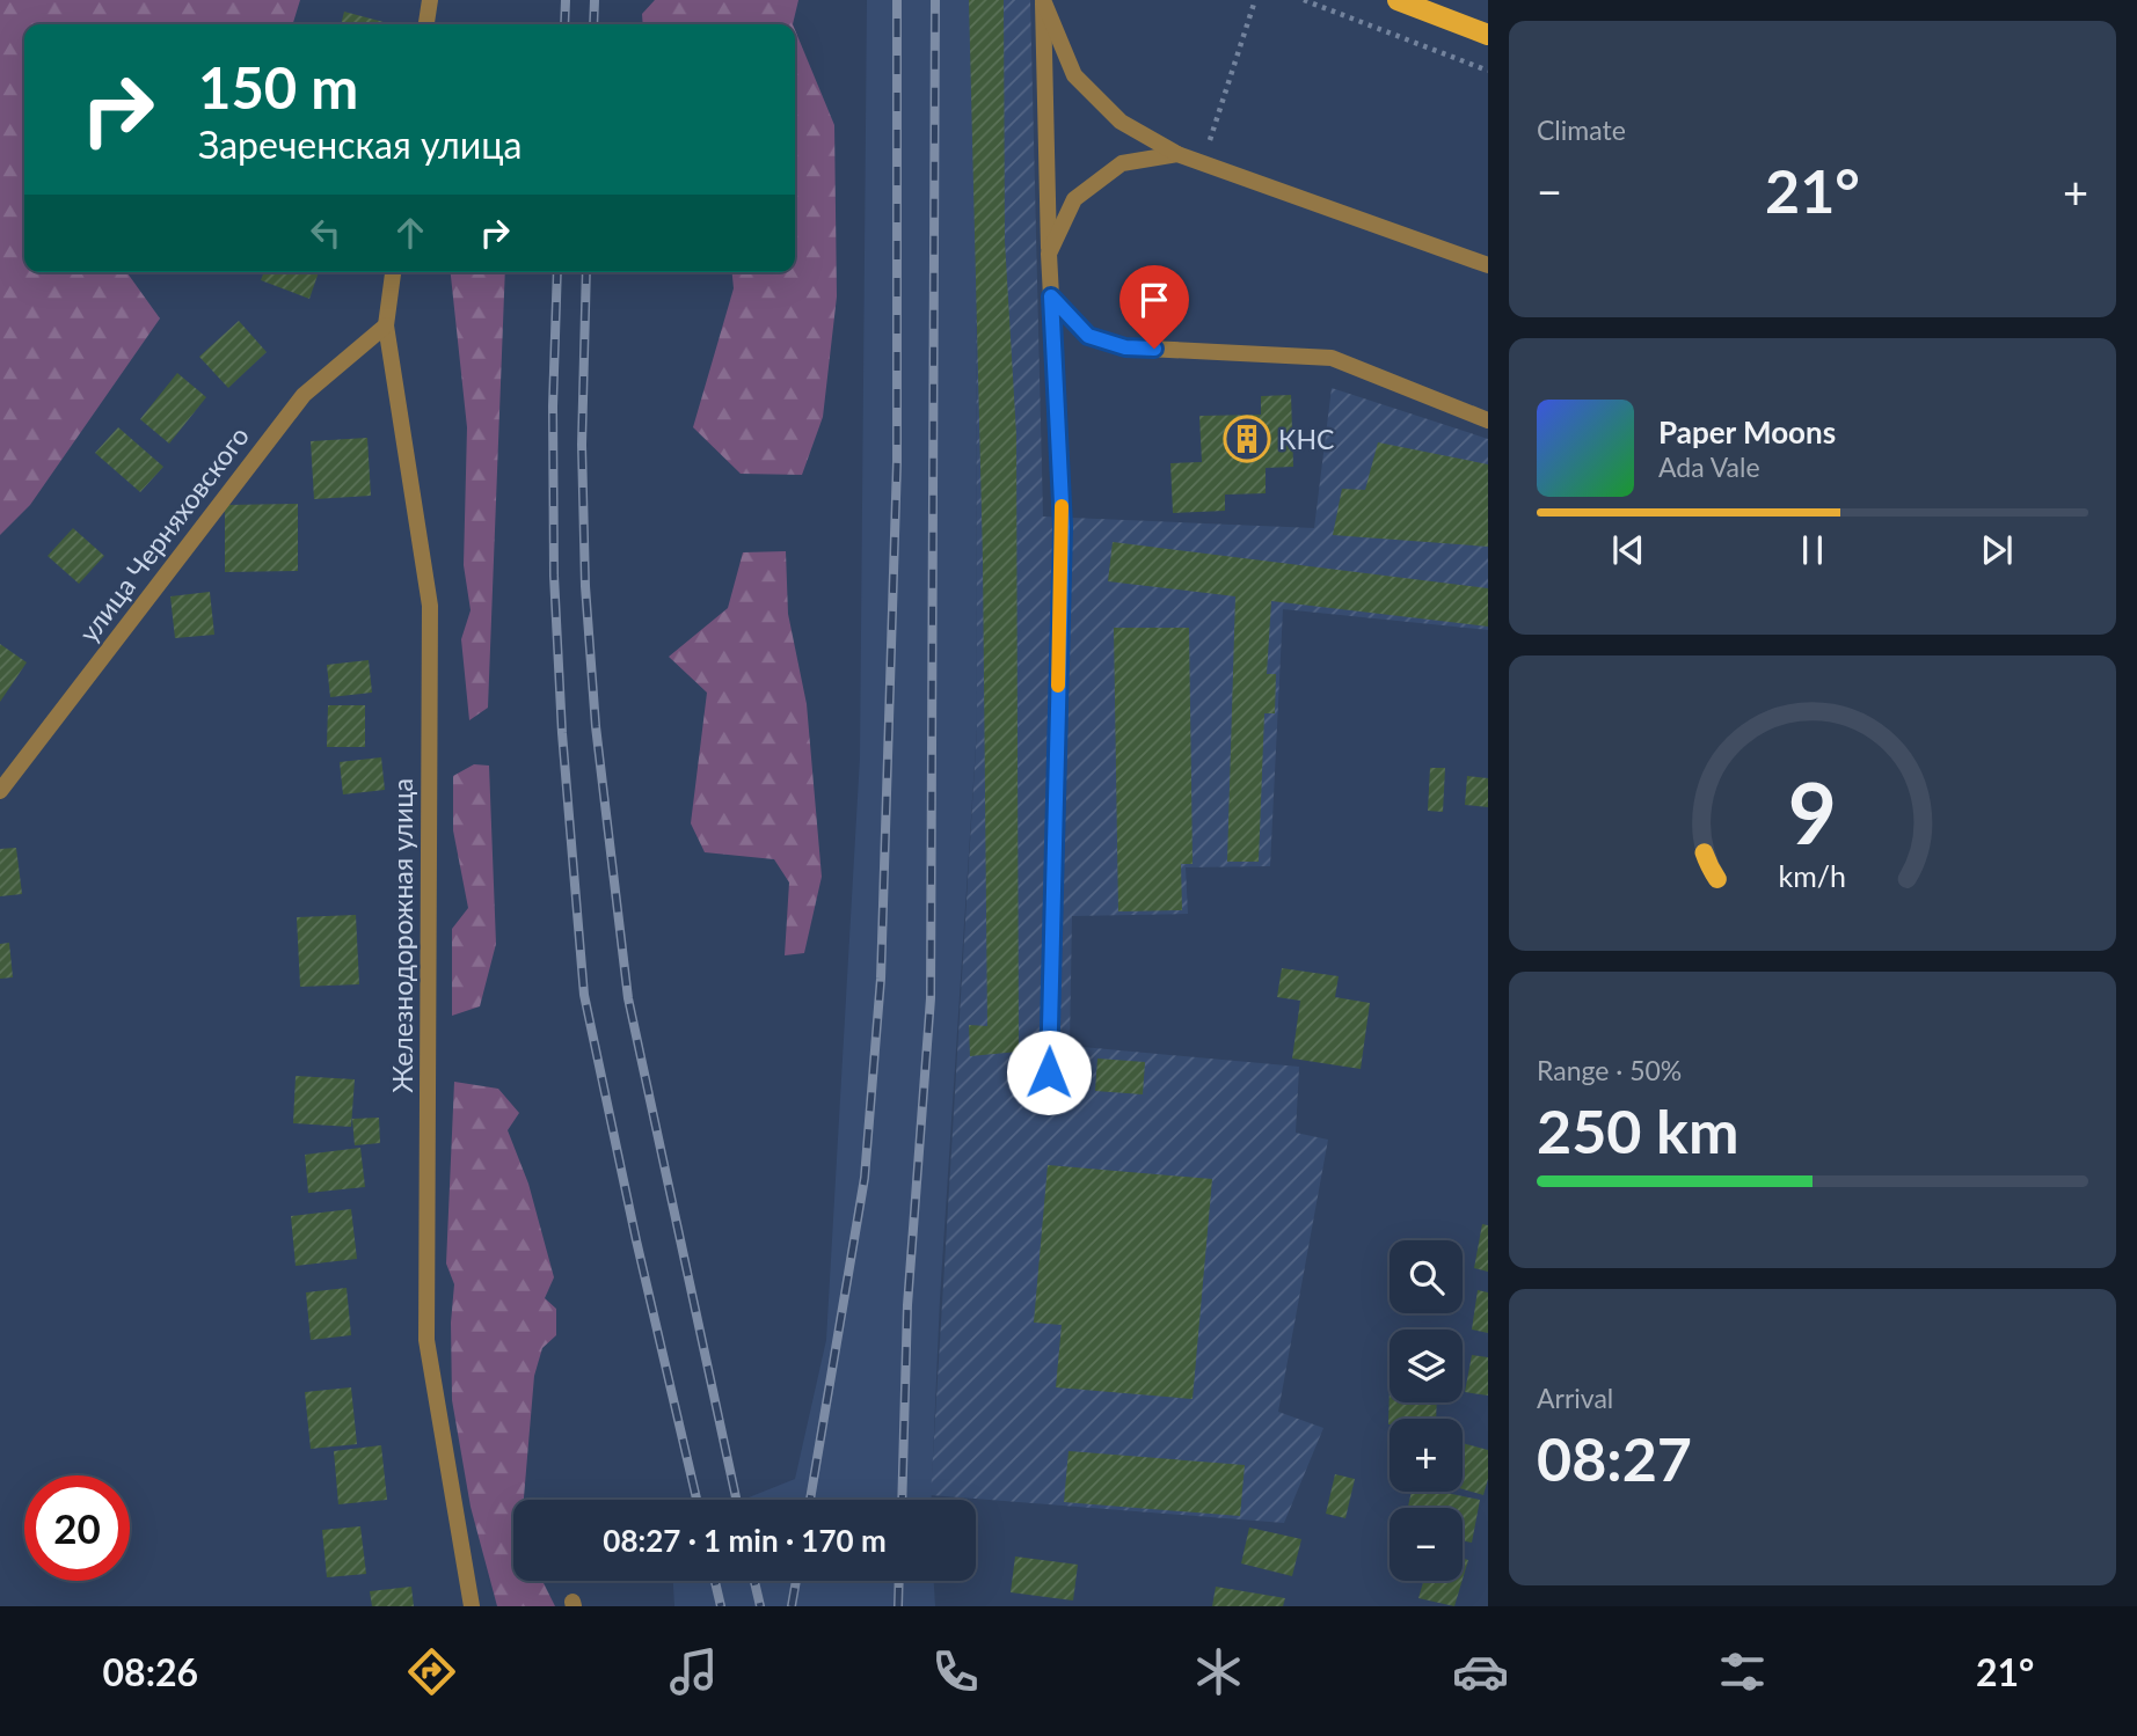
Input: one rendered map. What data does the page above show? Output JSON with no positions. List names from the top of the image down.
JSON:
{
  "streets": {
    "street": ["улица Черняховского", "Железнодорожная улица"]
  },
  "crossings": [
    ["улица Черняховского", "Железнодорожная улица"]
  ],
  "places": {
    "building": ["КНС"]
  },
  "page": {
    "tile": [
      "Climate",
      ["Range · 50%", "250 km"],
      ["Arrival", "08:27"]
    ],
    "turn": ["150 m", "Зареченская улица"],
    "heat": ["−", "21°", "+"],
    "song": ["Paper Moons", "Ada Vale"],
    "map_buttons": ["+", "−"],
    "limit": "20",
    "trip": "08:27 · 1 min · 170 m",
    "tabs": ["08:26", "21°"],
    "gauge": ["9", "km/h"]
  }
}
